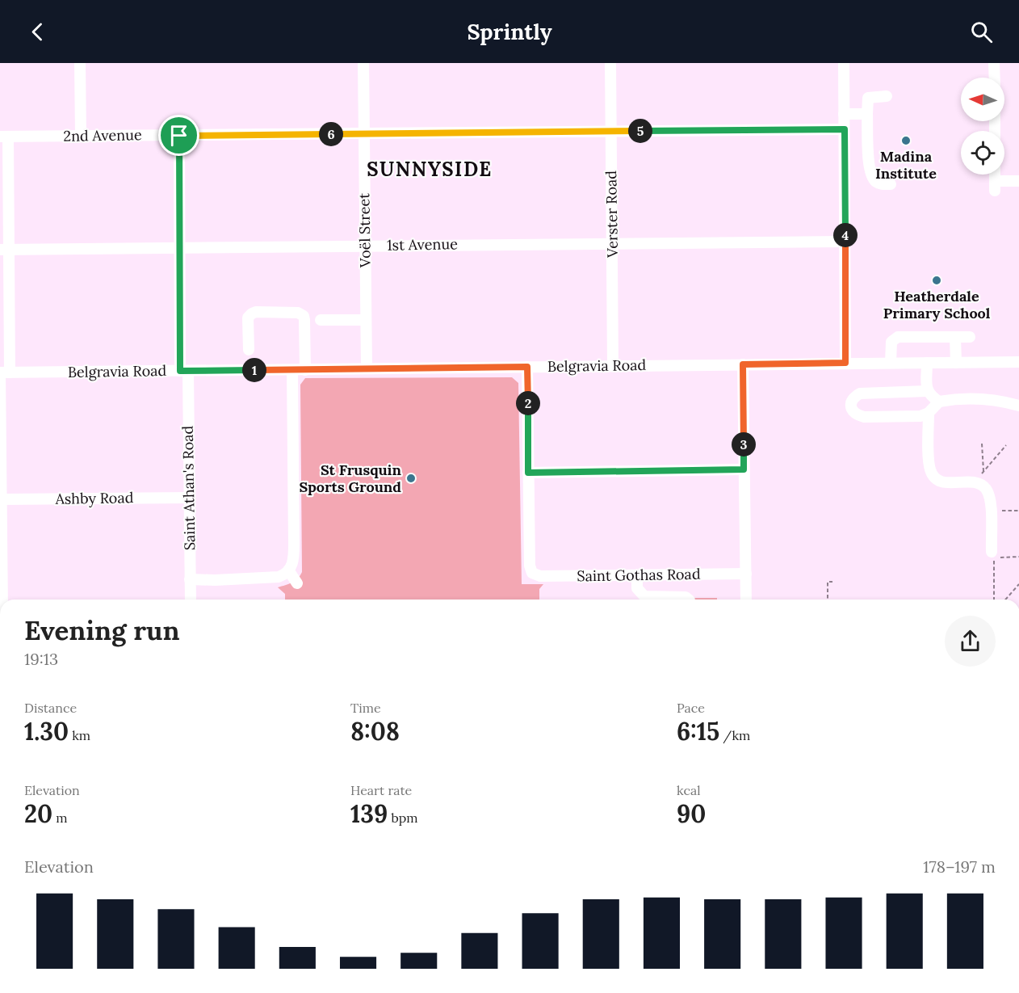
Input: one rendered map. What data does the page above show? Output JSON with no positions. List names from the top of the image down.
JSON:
{
  "streets": {
    "street": [
      "2nd Avenue",
      "Verster Road",
      "Voël Street",
      "1st Avenue",
      "Belgravia Road",
      "Saint Athan's Road",
      "Ashby Road",
      "Saint Gothas Road"
    ]
  },
  "crossings": [
    ["2nd Avenue", "Verster Road"],
    ["2nd Avenue", "Voël Street"],
    ["2nd Avenue", "Saint Athan's Road"],
    ["Verster Road", "1st Avenue"],
    ["Verster Road", "Belgravia Road"],
    ["Voël Street", "1st Avenue"],
    ["Voël Street", "Belgravia Road"],
    ["1st Avenue", "Saint Athan's Road"],
    ["Belgravia Road", "Saint Athan's Road"],
    ["Saint Athan's Road", "Ashby Road"]
  ],
  "districts": ["SUNNYSIDE"],
  "places": ["Madina Institute", "Heatherdale Primary School", "St Frusquin Sports Ground"],
  "north": "left",
  "page": {
    "header": "Sprintly",
    "pins": [
      "5",
      "6",
      "4",
      "1",
      "2",
      "3"
    ],
    "heading": ["Evening run", "19:13"],
    "stats": [
      ["Distance", "1.30 km"],
      ["Time", "8:08"],
      ["Pace", "6:15 /km"],
      ["Elevation", "20 m"],
      ["Heart rate", "139 bpm"],
      ["kcal", "90"]
    ],
    "chart": ["Elevation", "178–197 m"]
  }
}
